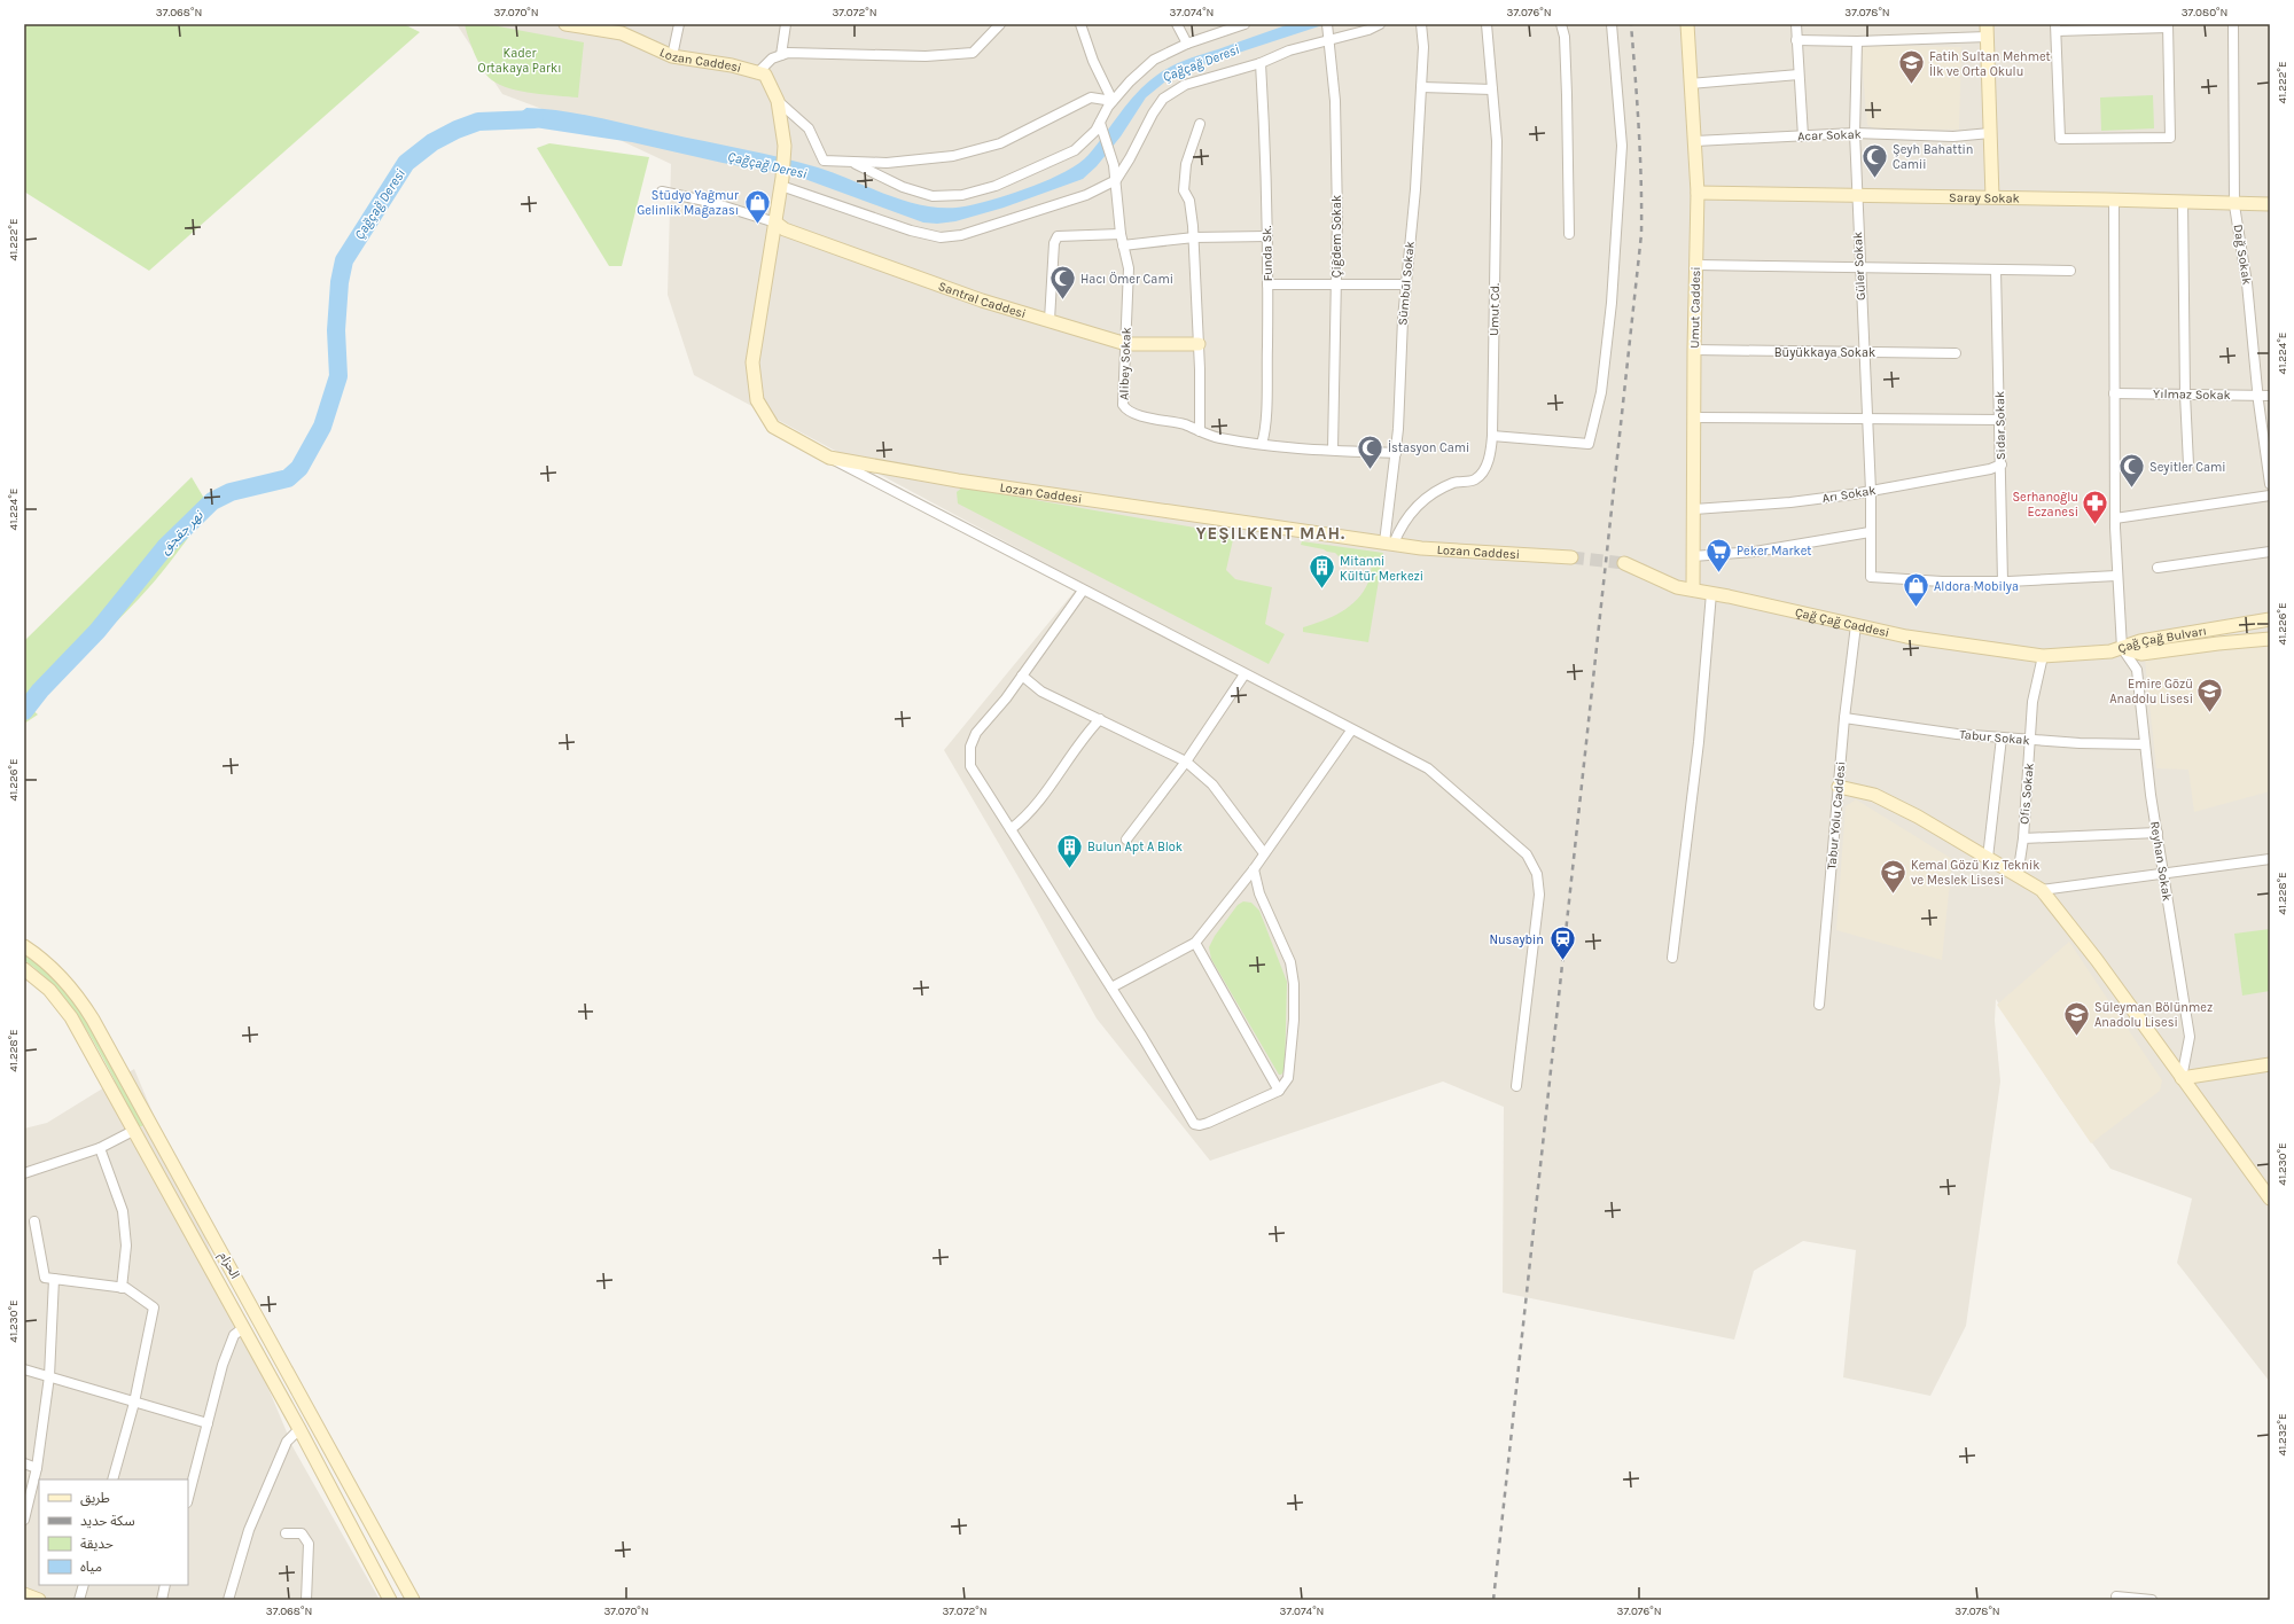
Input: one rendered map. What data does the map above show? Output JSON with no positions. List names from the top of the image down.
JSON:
{
  "streets": {
    "main road": [
      "Lozan Caddesi",
      "Saray Sokak",
      "Santral Caddesi",
      "Umut Caddesi",
      "Çağ Çağ Caddesi",
      "Çağ Çağ Bulvarı",
      "الحزام"
    ],
    "street": [
      "Acar Sokak",
      "Çiğdem Sokak",
      "Funda Sk.",
      "Dağ Sokak",
      "Güler Sokak",
      "Sümbül Sokak",
      "Umut Cd.",
      "Büyükkaya Sokak",
      "Alibey Sokak",
      "Yılmaz Sokak",
      "Sidar Sokak",
      "Arı Sokak",
      "Tabur Sokak",
      "Ofis Sokak",
      "Tabur Yolu Caddesi",
      "Reyhan Sokak"
    ]
  },
  "crossings": [
    ["Lozan Caddesi", "Sümbül Sokak"],
    ["Lozan Caddesi", "Santral Caddesi"],
    ["Lozan Caddesi", "Umut Cd."],
    ["Acar Sokak", "Güler Sokak"],
    ["Acar Sokak", "Umut Caddesi"],
    ["Saray Sokak", "Dağ Sokak"],
    ["Saray Sokak", "Güler Sokak"],
    ["Saray Sokak", "Umut Caddesi"],
    ["Çiğdem Sokak", "Alibey Sokak"],
    ["Funda Sk.", "Alibey Sokak"],
    ["Dağ Sokak", "Yılmaz Sokak"],
    ["Güler Sokak", "Büyükkaya Sokak"],
    ["Güler Sokak", "Sidar Sokak"],
    ["Güler Sokak", "Arı Sokak"],
    ["Sümbül Sokak", "Umut Cd."],
    ["Sümbül Sokak", "Alibey Sokak"],
    ["Santral Caddesi", "Alibey Sokak"],
    ["Umut Caddesi", "Büyükkaya Sokak"],
    ["Umut Caddesi", "Arı Sokak"],
    ["Umut Caddesi", "Çağ Çağ Caddesi"],
    ["Sidar Sokak", "Arı Sokak"],
    ["Çağ Çağ Caddesi", "Çağ Çağ Bulvarı"],
    ["Çağ Çağ Caddesi", "Ofis Sokak"],
    ["Çağ Çağ Caddesi", "Tabur Yolu Caddesi"],
    ["Çağ Çağ Caddesi", "Reyhan Sokak"],
    ["Çağ Çağ Bulvarı", "Reyhan Sokak"],
    ["Tabur Sokak", "Ofis Sokak"],
    ["Tabur Sokak", "Tabur Yolu Caddesi"],
    ["Tabur Sokak", "Reyhan Sokak"]
  ],
  "districts": ["YEŞILKENT MAH."],
  "water": ["Çağçağ Deresi", "نهر جقجق"],
  "parks": ["Kader Ortakaya Parkı"],
  "places": {
    "school or university": [
      "Fatih Sultan Mehmet İlk ve Orta Okulu",
      "Emire Gözü Anadolu Lisesi",
      "Kemal Gözü Kız Teknik ve Meslek Lisesi",
      "Süleyman Bölünmez Anadolu Lisesi"
    ],
    "mosque": [
      "Şeyh Bahattin Camii",
      "Hacı Ömer Cami",
      "İstasyon Cami",
      "Seyitler Cami"
    ],
    "shop": ["Stüdyo Yağmur Gelinlik Mağazası", "Aldora Mobilya"],
    "pharmacy": ["Serhanoğlu Eczanesi"],
    "supermarket": ["Peker Market"],
    "building": ["Mitanni Kültür Merkezi", "Bulun Apt A Blok"],
    "station": ["Nusaybin"]
  },
  "legend": [
    "طريق",
    "سكة حديد",
    "حديقة",
    "مياه"
  ],
  "coordinates": [
    "37.068°N",
    "37.070°N",
    "37.072°N",
    "37.074°N",
    "37.076°N",
    "37.078°N",
    "37.080°N",
    "41.222°E",
    "41.224°E",
    "41.226°E",
    "41.228°E",
    "41.230°E",
    "41.232°E"
  ]
}
